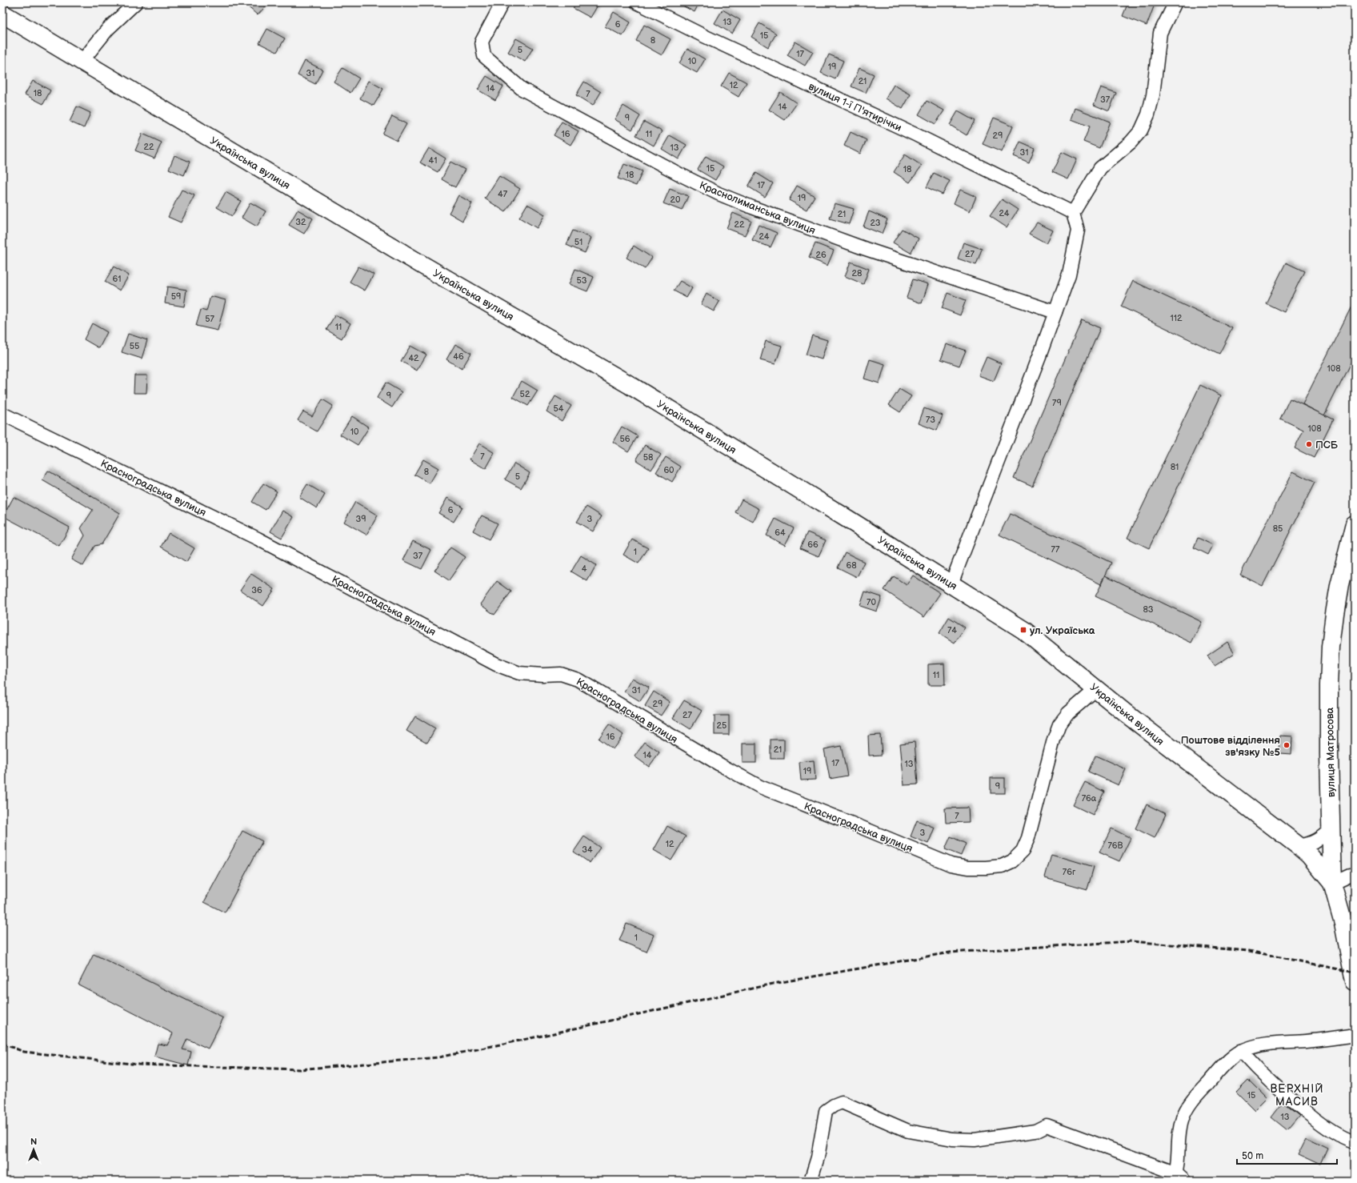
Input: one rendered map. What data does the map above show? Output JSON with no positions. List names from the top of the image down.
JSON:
{
  "streets": {
    "street": [
      "вулиця 1-ї П'ятирічки",
      "Українська вулиця",
      "Краснолиманська вулиця",
      "Красноградська вулиця",
      "вулиця Матросова"
    ]
  },
  "crossings": [
    ["Українська вулиця", "Красноградська вулиця"],
    ["Українська вулиця", "вулиця Матросова"]
  ],
  "districts": ["ВЕРХНІЙ МАСИВ"],
  "places": {
    "other": ["ПСБ", "Поштове відділення зв'язку №5"],
    "transit": ["ул. Україська"]
  },
  "house_numbers": [
    "13",
    "6",
    "15",
    "8",
    "5",
    "17",
    "10",
    "19",
    "31",
    "21",
    "12",
    "14",
    "18",
    "7",
    "37",
    "14",
    "9",
    "16",
    "11",
    "29",
    "22",
    "13",
    "31",
    "41",
    "15",
    "18",
    "18",
    "17",
    "47",
    "19",
    "20",
    "24",
    "21",
    "32",
    "23",
    "22",
    "24",
    "51",
    "27",
    "26",
    "28",
    "61",
    "53",
    "59",
    "112",
    "57",
    "11",
    "55",
    "46",
    "42",
    "108",
    "52",
    "9",
    "79",
    "54",
    "73",
    "108",
    "10",
    "56",
    "7",
    "58",
    "81",
    "60",
    "8",
    "5",
    "6",
    "39",
    "3",
    "85",
    "64",
    "66",
    "77",
    "1",
    "37",
    "68",
    "4",
    "36",
    "70",
    "83",
    "74",
    "11",
    "31",
    "29",
    "27",
    "25",
    "16",
    "21",
    "14",
    "17",
    "13",
    "19",
    "9",
    "76а",
    "7",
    "3",
    "12",
    "76В",
    "34",
    "76г",
    "1",
    "15",
    "13"
  ],
  "scale_bar": "50 m",
  "north": "top"
}
